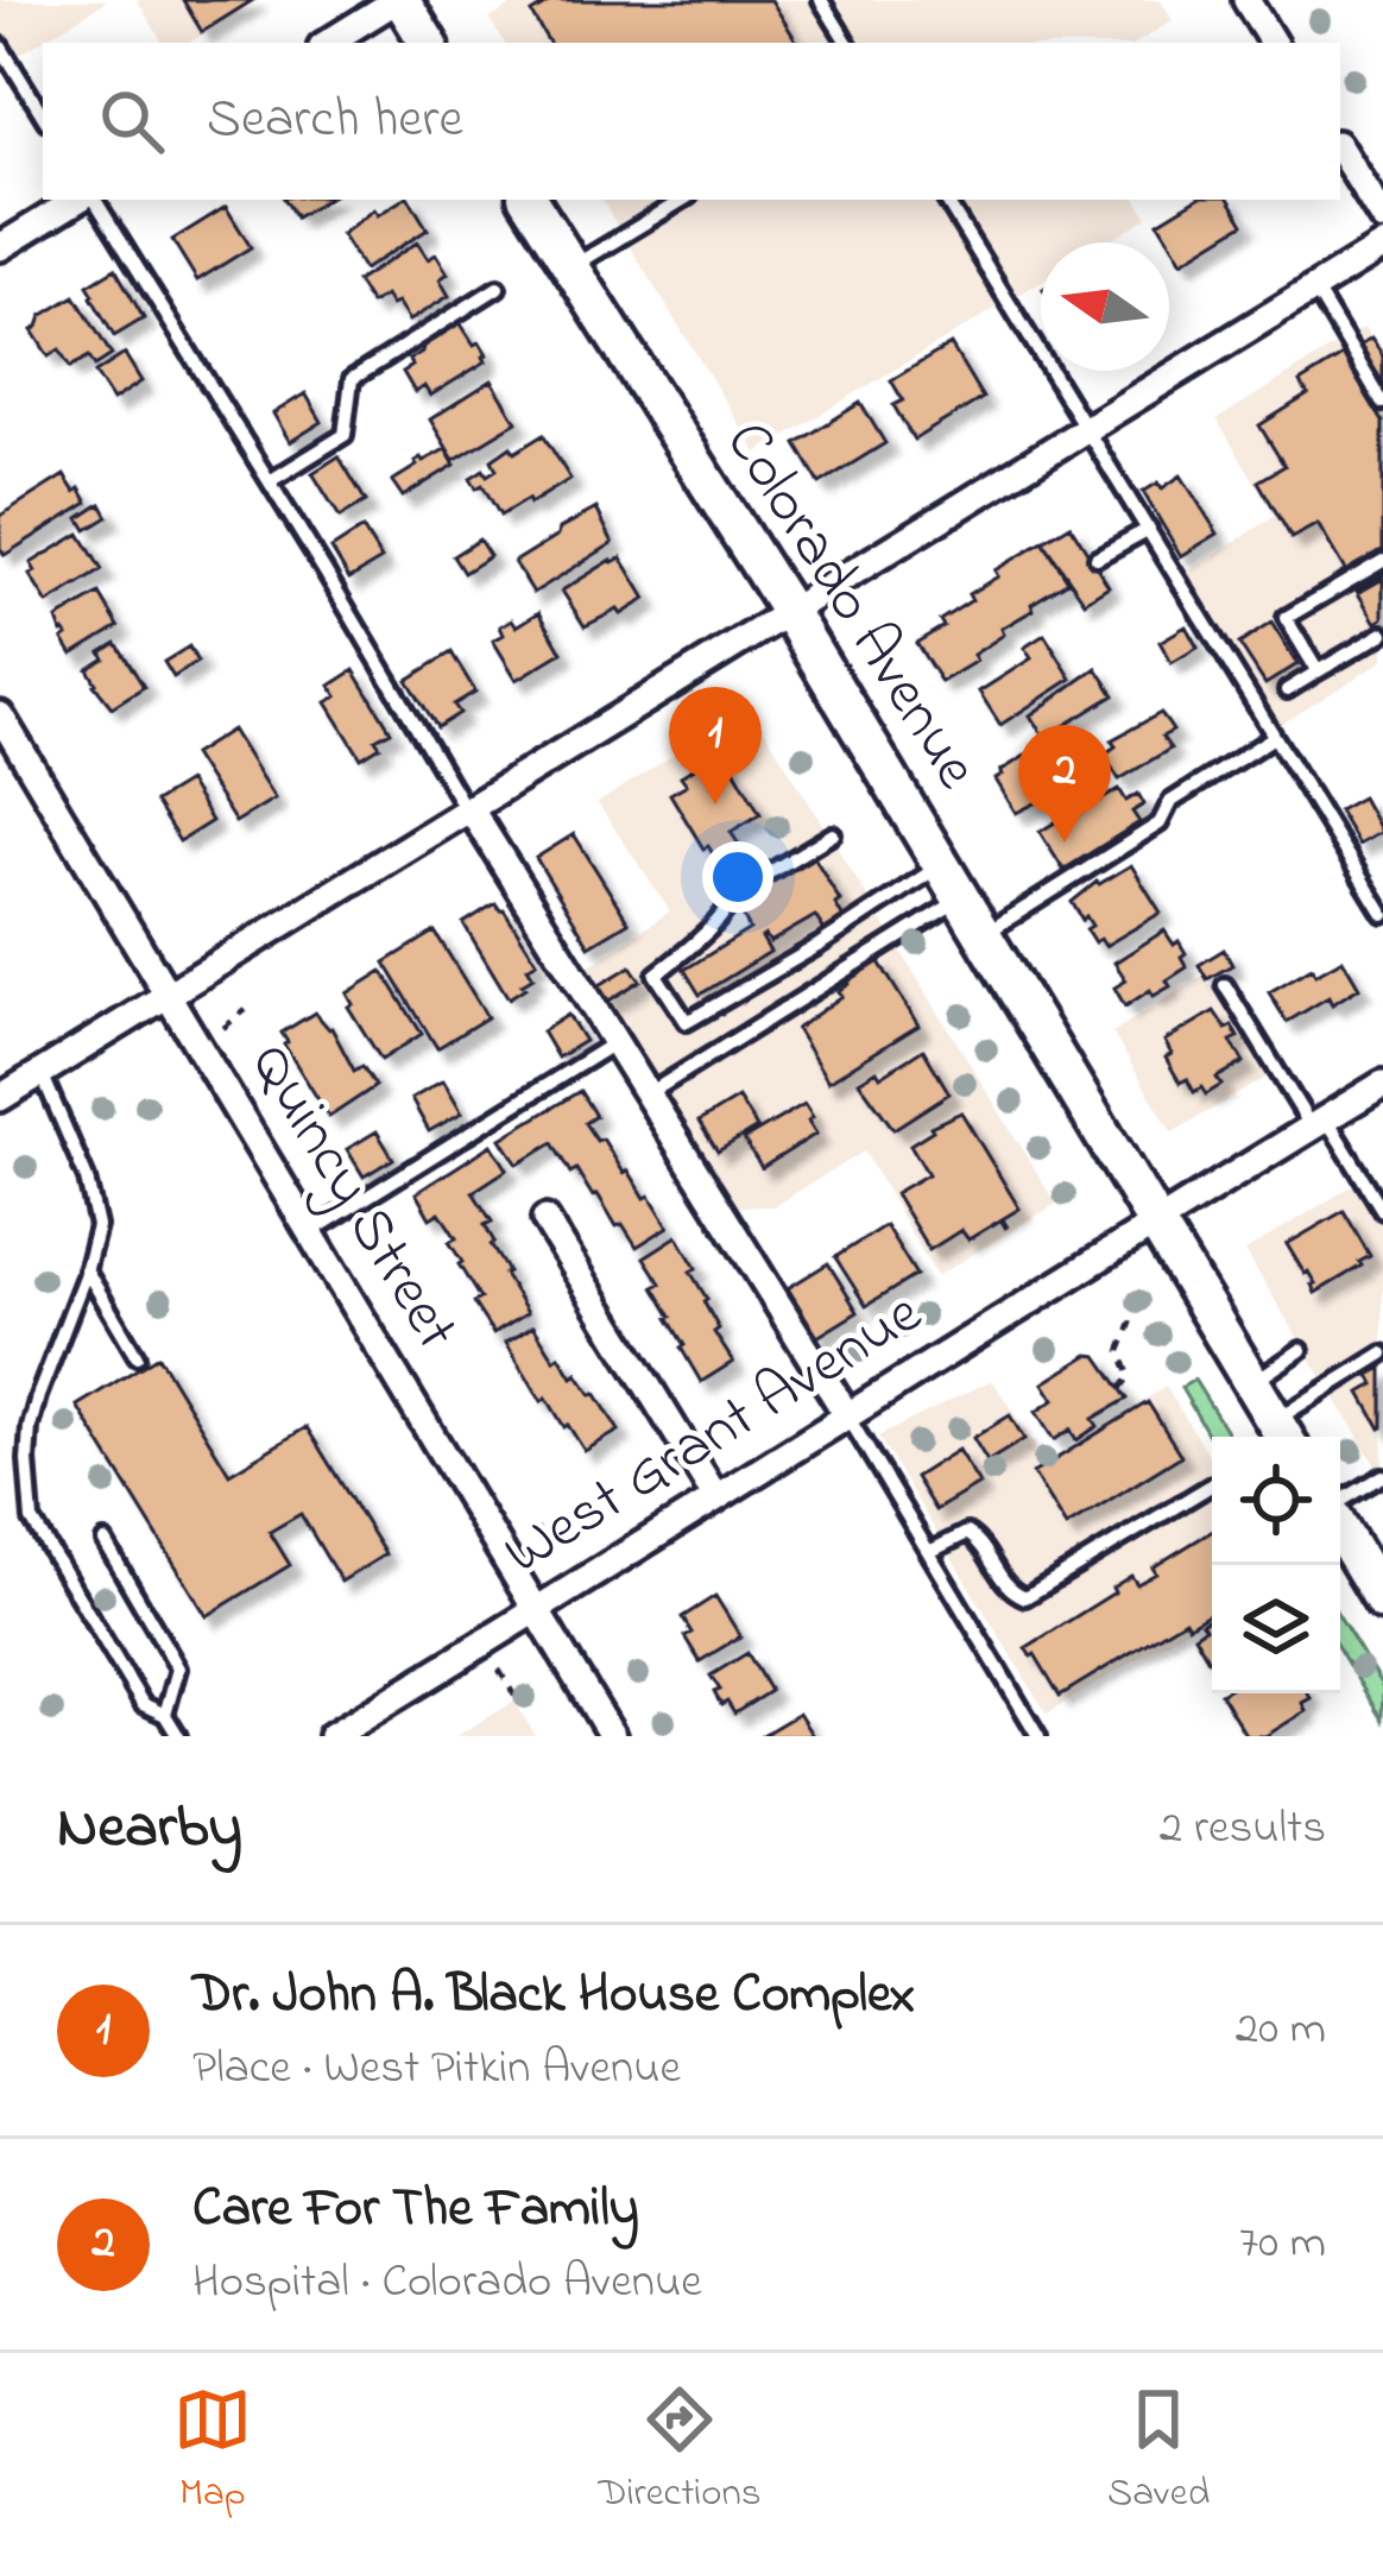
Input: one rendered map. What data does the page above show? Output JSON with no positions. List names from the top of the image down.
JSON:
{
  "streets": {
    "street": ["Colorado Avenue", "Quincy Street", "West Grant Avenue"]
  },
  "crossings": [
    ["Colorado Avenue", "West Grant Avenue"],
    ["Quincy Street", "West Grant Avenue"]
  ],
  "north": "left",
  "page": {
    "search": "Search here",
    "pins": ["1", "2"],
    "heading": ["Nearby", "2 results"],
    "list": [
      {
        "mark": "1",
        "name": "Dr. John A. Black House Complex",
        "note": "Place · West Pitkin Avenue",
        "value": "20 m"
      },
      {
        "mark": "2",
        "name": "Care For The Family",
        "note": "Hospital · Colorado Avenue",
        "value": "70 m"
      }
    ],
    "nav": ["Map", "Directions", "Saved"]
  }
}
